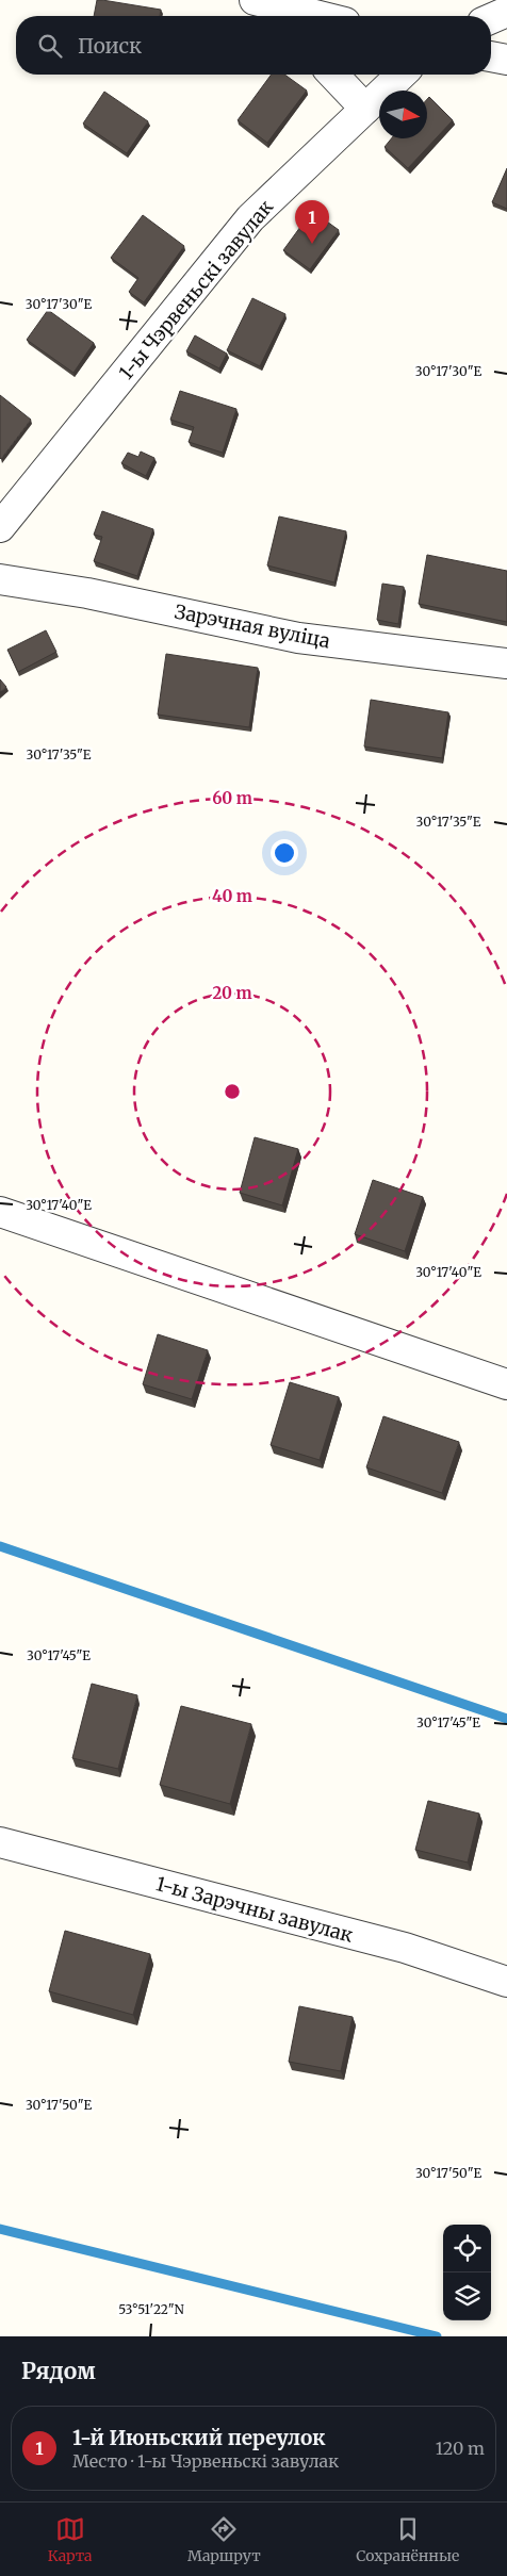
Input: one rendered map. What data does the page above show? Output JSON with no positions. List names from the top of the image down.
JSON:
{
  "streets": {
    "street": ["1-ы Чэрвеньскі завулак", "Зарэчная вуліца", "1-ы Зарэчны завулак"]
  },
  "north": "right",
  "page": {
    "search": "Поиск",
    "pins": "1",
    "heading": "Рядом",
    "list": [
      {
        "mark": "1",
        "name": "1-й Июньский переулок",
        "note": "Место · 1-ы Чэрвеньскі завулак",
        "value": "120 m"
      }
    ],
    "nav": ["Карта", "Маршрут", "Сохранённые"]
  },
  "coordinates": [
    "30°17'30\"E",
    "30°17'35\"E",
    "30°17'40\"E",
    "30°17'45\"E",
    "30°17'50\"E",
    "53°51'22\"N"
  ],
  "rings": ["60 m", "40 m", "20 m"]
}
